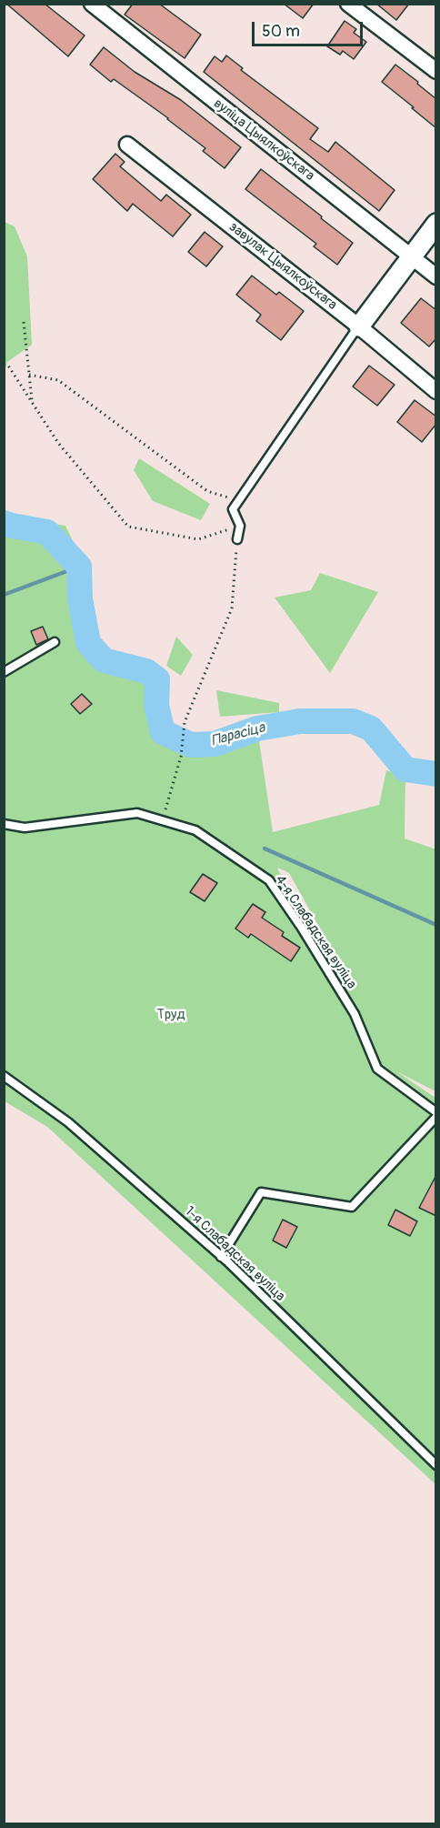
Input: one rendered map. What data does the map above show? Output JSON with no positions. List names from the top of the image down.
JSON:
{
  "streets": {
    "street": ["вуліца Цыялкоўскага", "завулак Цыялкоўскага"],
    "lane": ["4-я Слабадская вуліца", "1-я Слабадская вуліца"]
  },
  "water": ["Парасіца"],
  "parks": ["Труд"],
  "scale_bar": "50 m"
}
